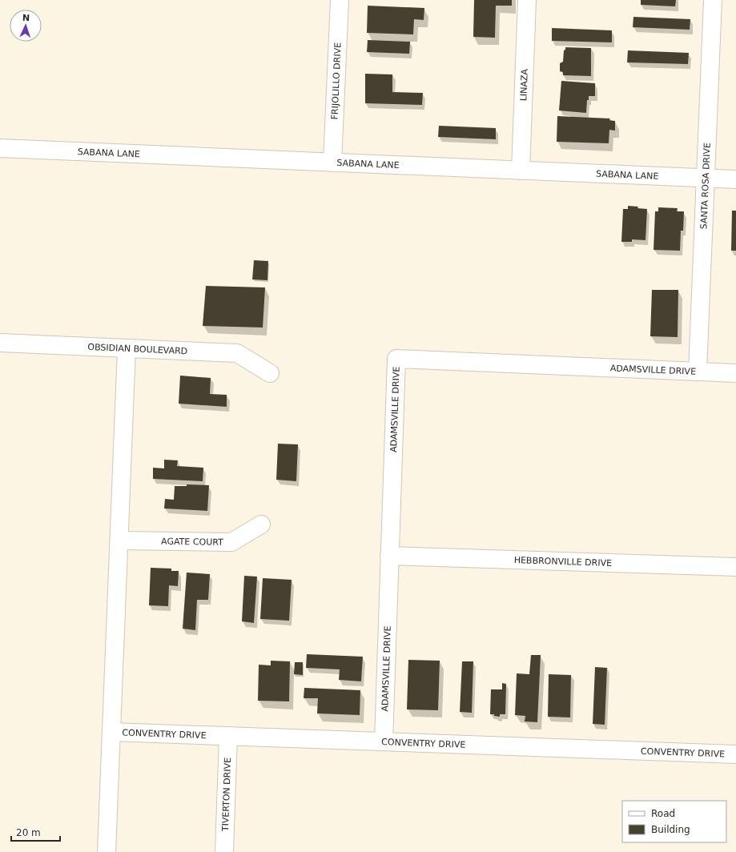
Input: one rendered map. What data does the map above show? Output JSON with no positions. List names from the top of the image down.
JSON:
{
  "streets": {
    "street": [
      "FRIJOLILLO DRIVE",
      "LINAZA",
      "SABANA LANE",
      "SANTA ROSA DRIVE",
      "OBSIDIAN BOULEVARD",
      "ADAMSVILLE DRIVE",
      "AGATE COURT",
      "HEBBRONVILLE DRIVE",
      "CONVENTRY DRIVE",
      "TIVERTON DRIVE"
    ]
  },
  "crossings": [
    ["FRIJOLILLO DRIVE", "SABANA LANE"],
    ["LINAZA", "SABANA LANE"],
    ["SABANA LANE", "SANTA ROSA DRIVE"],
    ["SANTA ROSA DRIVE", "ADAMSVILLE DRIVE"],
    ["ADAMSVILLE DRIVE", "HEBBRONVILLE DRIVE"],
    ["ADAMSVILLE DRIVE", "CONVENTRY DRIVE"],
    ["CONVENTRY DRIVE", "TIVERTON DRIVE"]
  ],
  "legend": ["Road", "Building"],
  "scale_bar": "20 m",
  "north": "top"
}
